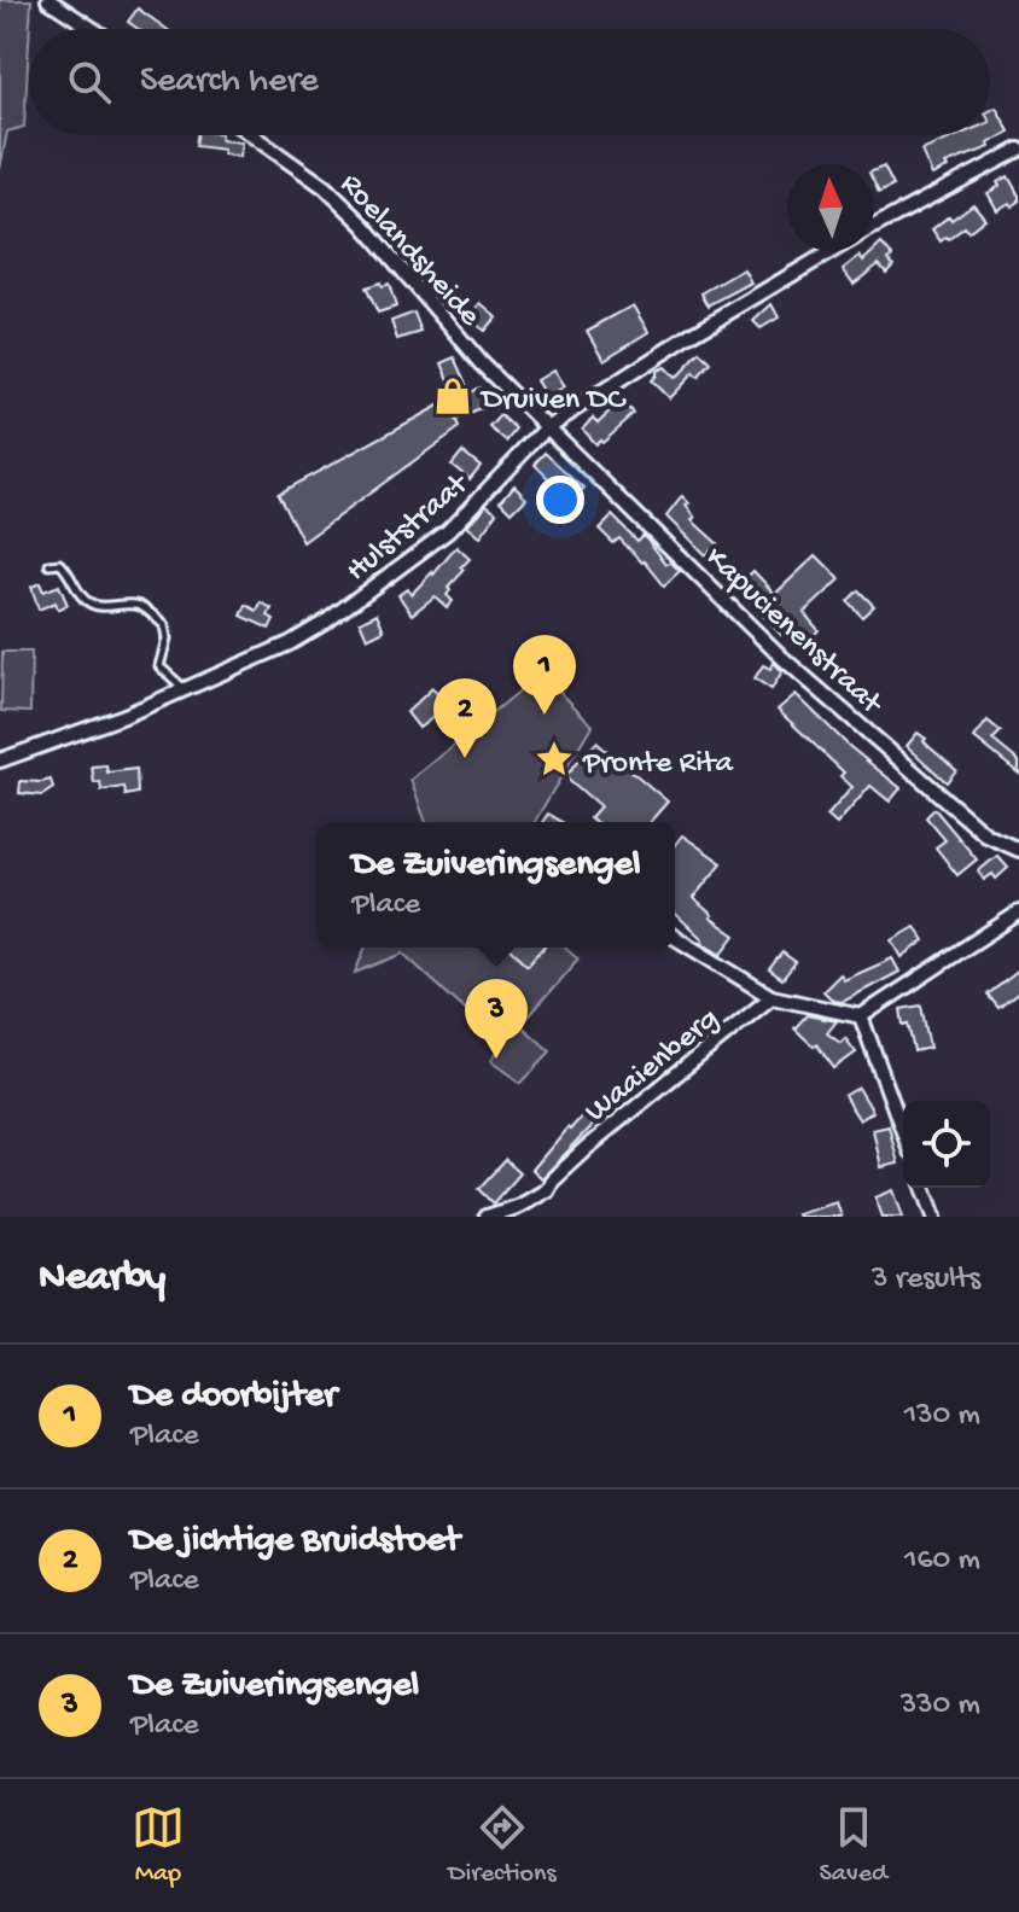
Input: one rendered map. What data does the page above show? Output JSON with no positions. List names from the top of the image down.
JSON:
{
  "streets": {
    "street": [
      "Roelandsheide",
      "Hulststraat",
      "Kapucienenstraat",
      "Waaienberg"
    ]
  },
  "crossings": [
    ["Roelandsheide", "Hulststraat"],
    ["Roelandsheide", "Kapucienenstraat"],
    ["Hulststraat", "Kapucienenstraat"]
  ],
  "places": {
    "shop": ["Druiven DC"],
    "place": ["Pronte Rita"]
  },
  "north": "top",
  "page": {
    "search": "Search here",
    "pins": ["1", "2", "3"],
    "popup": ["De Zuiveringsengel", "Place"],
    "heading": ["Nearby", "3 results"],
    "list": [
      {
        "mark": "1",
        "name": "De doorbijter",
        "note": "Place",
        "value": "130 m"
      },
      {
        "mark": "2",
        "name": "De jichtige Bruidstoet",
        "note": "Place",
        "value": "160 m"
      },
      {
        "mark": "3",
        "name": "De Zuiveringsengel",
        "note": "Place",
        "value": "330 m"
      }
    ],
    "nav": ["Map", "Directions", "Saved"]
  }
}
